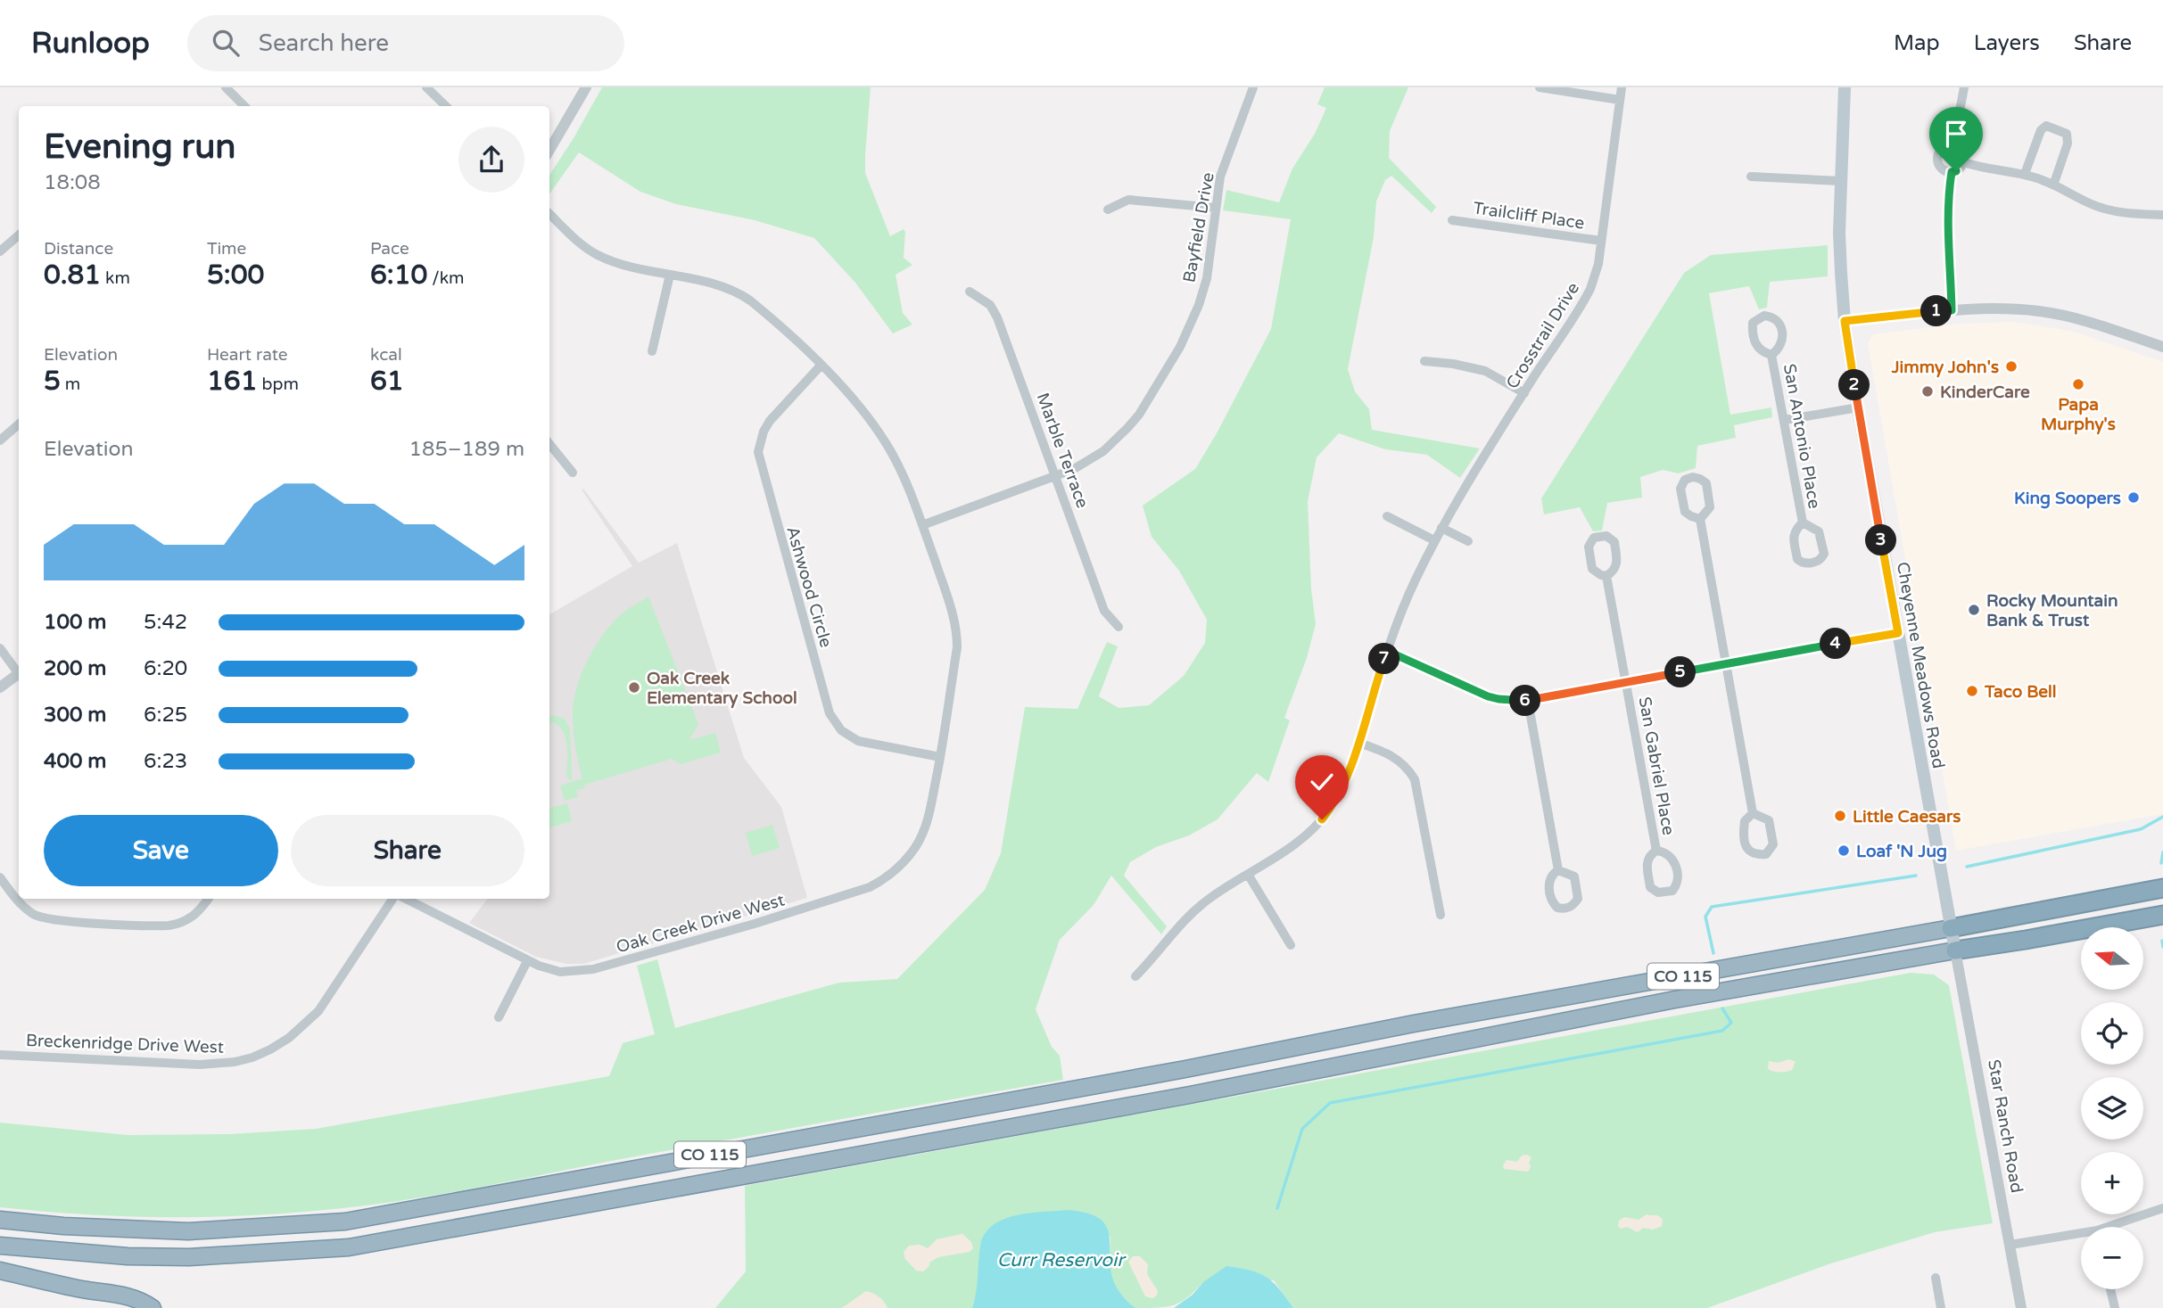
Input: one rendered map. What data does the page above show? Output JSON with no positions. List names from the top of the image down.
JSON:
{
  "streets": {
    "highway": ["CO 115"],
    "main road": ["Cheyenne Meadows Road"],
    "street": [
      "Trailcliff Place",
      "Bayfield Drive",
      "Crosstrail Drive",
      "San Antonio Place",
      "Marble Terrace",
      "Ashwood Circle",
      "San Gabriel Place",
      "Oak Creek Drive West",
      "Breckenridge Drive West",
      "Star Ranch Road"
    ]
  },
  "crossings": [
    ["Trailcliff Place", "Crosstrail Drive"],
    ["Bayfield Drive", "Marble Terrace"],
    ["Bayfield Drive", "Oak Creek Drive West"],
    ["Ashwood Circle", "Oak Creek Drive West"],
    ["Cheyenne Meadows Road", "CO 115"],
    ["Cheyenne Meadows Road", "Star Ranch Road"],
    ["CO 115", "Star Ranch Road"]
  ],
  "water": ["Curr Reservoir"],
  "places": [
    "Jimmy John's",
    "Papa Murphy's",
    "KinderCare",
    "King Soopers",
    "Rocky Mountain Bank & Trust",
    "Oak Creek Elementary School",
    "Taco Bell",
    "Little Caesars",
    "Loaf 'N Jug"
  ],
  "north": "left",
  "page": {
    "header": "Runloop",
    "search": "Search here",
    "nav": ["Map", "Layers", "Share"],
    "heading": ["Evening run", "18:08"],
    "stats": [
      ["Distance", "0.81 km"],
      ["Time", "5:00"],
      ["Pace", "6:10 /km"],
      ["Elevation", "5 m"],
      ["Heart rate", "161 bpm"],
      ["kcal", "61"]
    ],
    "pins": [
      "1",
      "2",
      "3",
      "4",
      "7",
      "5",
      "6"
    ],
    "chart": ["Elevation", "185–189 m"],
    "list": [
      {
        "name": "100 m",
        "note": "5:42"
      },
      {
        "name": "200 m",
        "note": "6:20"
      },
      {
        "name": "300 m",
        "note": "6:25"
      },
      {
        "name": "400 m",
        "note": "6:23"
      }
    ],
    "buttons": ["Save", "Share"],
    "map_buttons": ["+", "−"]
  }
}
